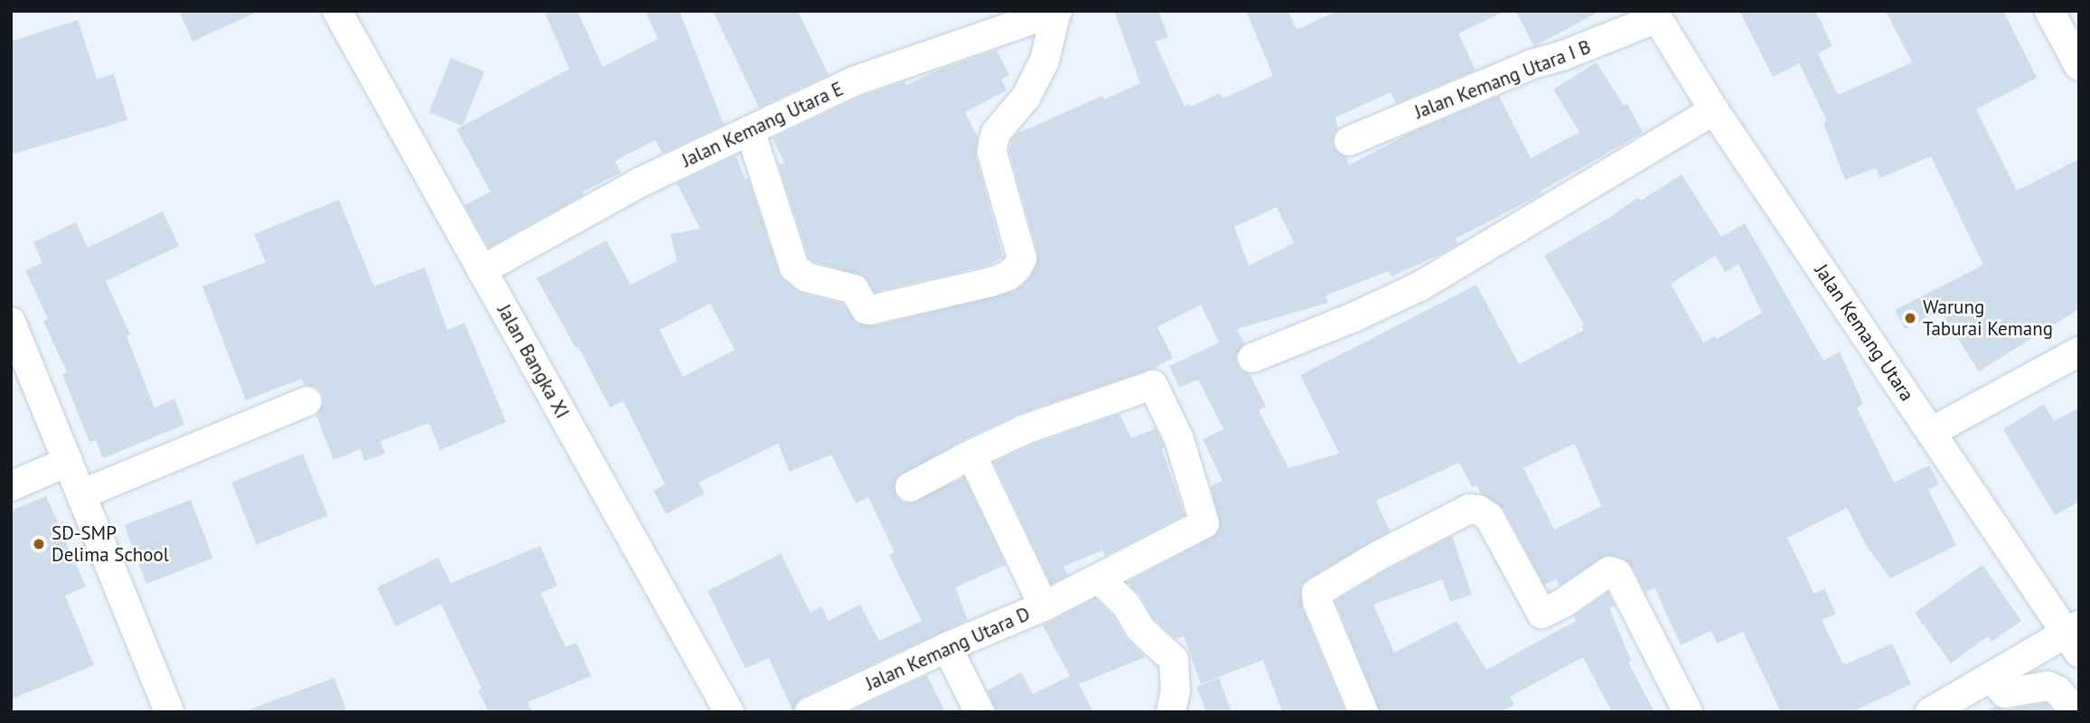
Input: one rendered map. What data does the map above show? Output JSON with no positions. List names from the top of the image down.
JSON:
{
  "streets": {
    "street": [
      "Jalan Kemang Utara I B",
      "Jalan Kemang Utara E",
      "Jalan Kemang Utara",
      "Jalan Bangka XI",
      "Jalan Kemang Utara D"
    ]
  },
  "crossings": [
    ["Jalan Kemang Utara I B", "Jalan Kemang Utara"],
    ["Jalan Kemang Utara E", "Jalan Bangka XI"]
  ],
  "places": ["Warung Taburai Kemang", "SD-SMP Delima School"]
}
